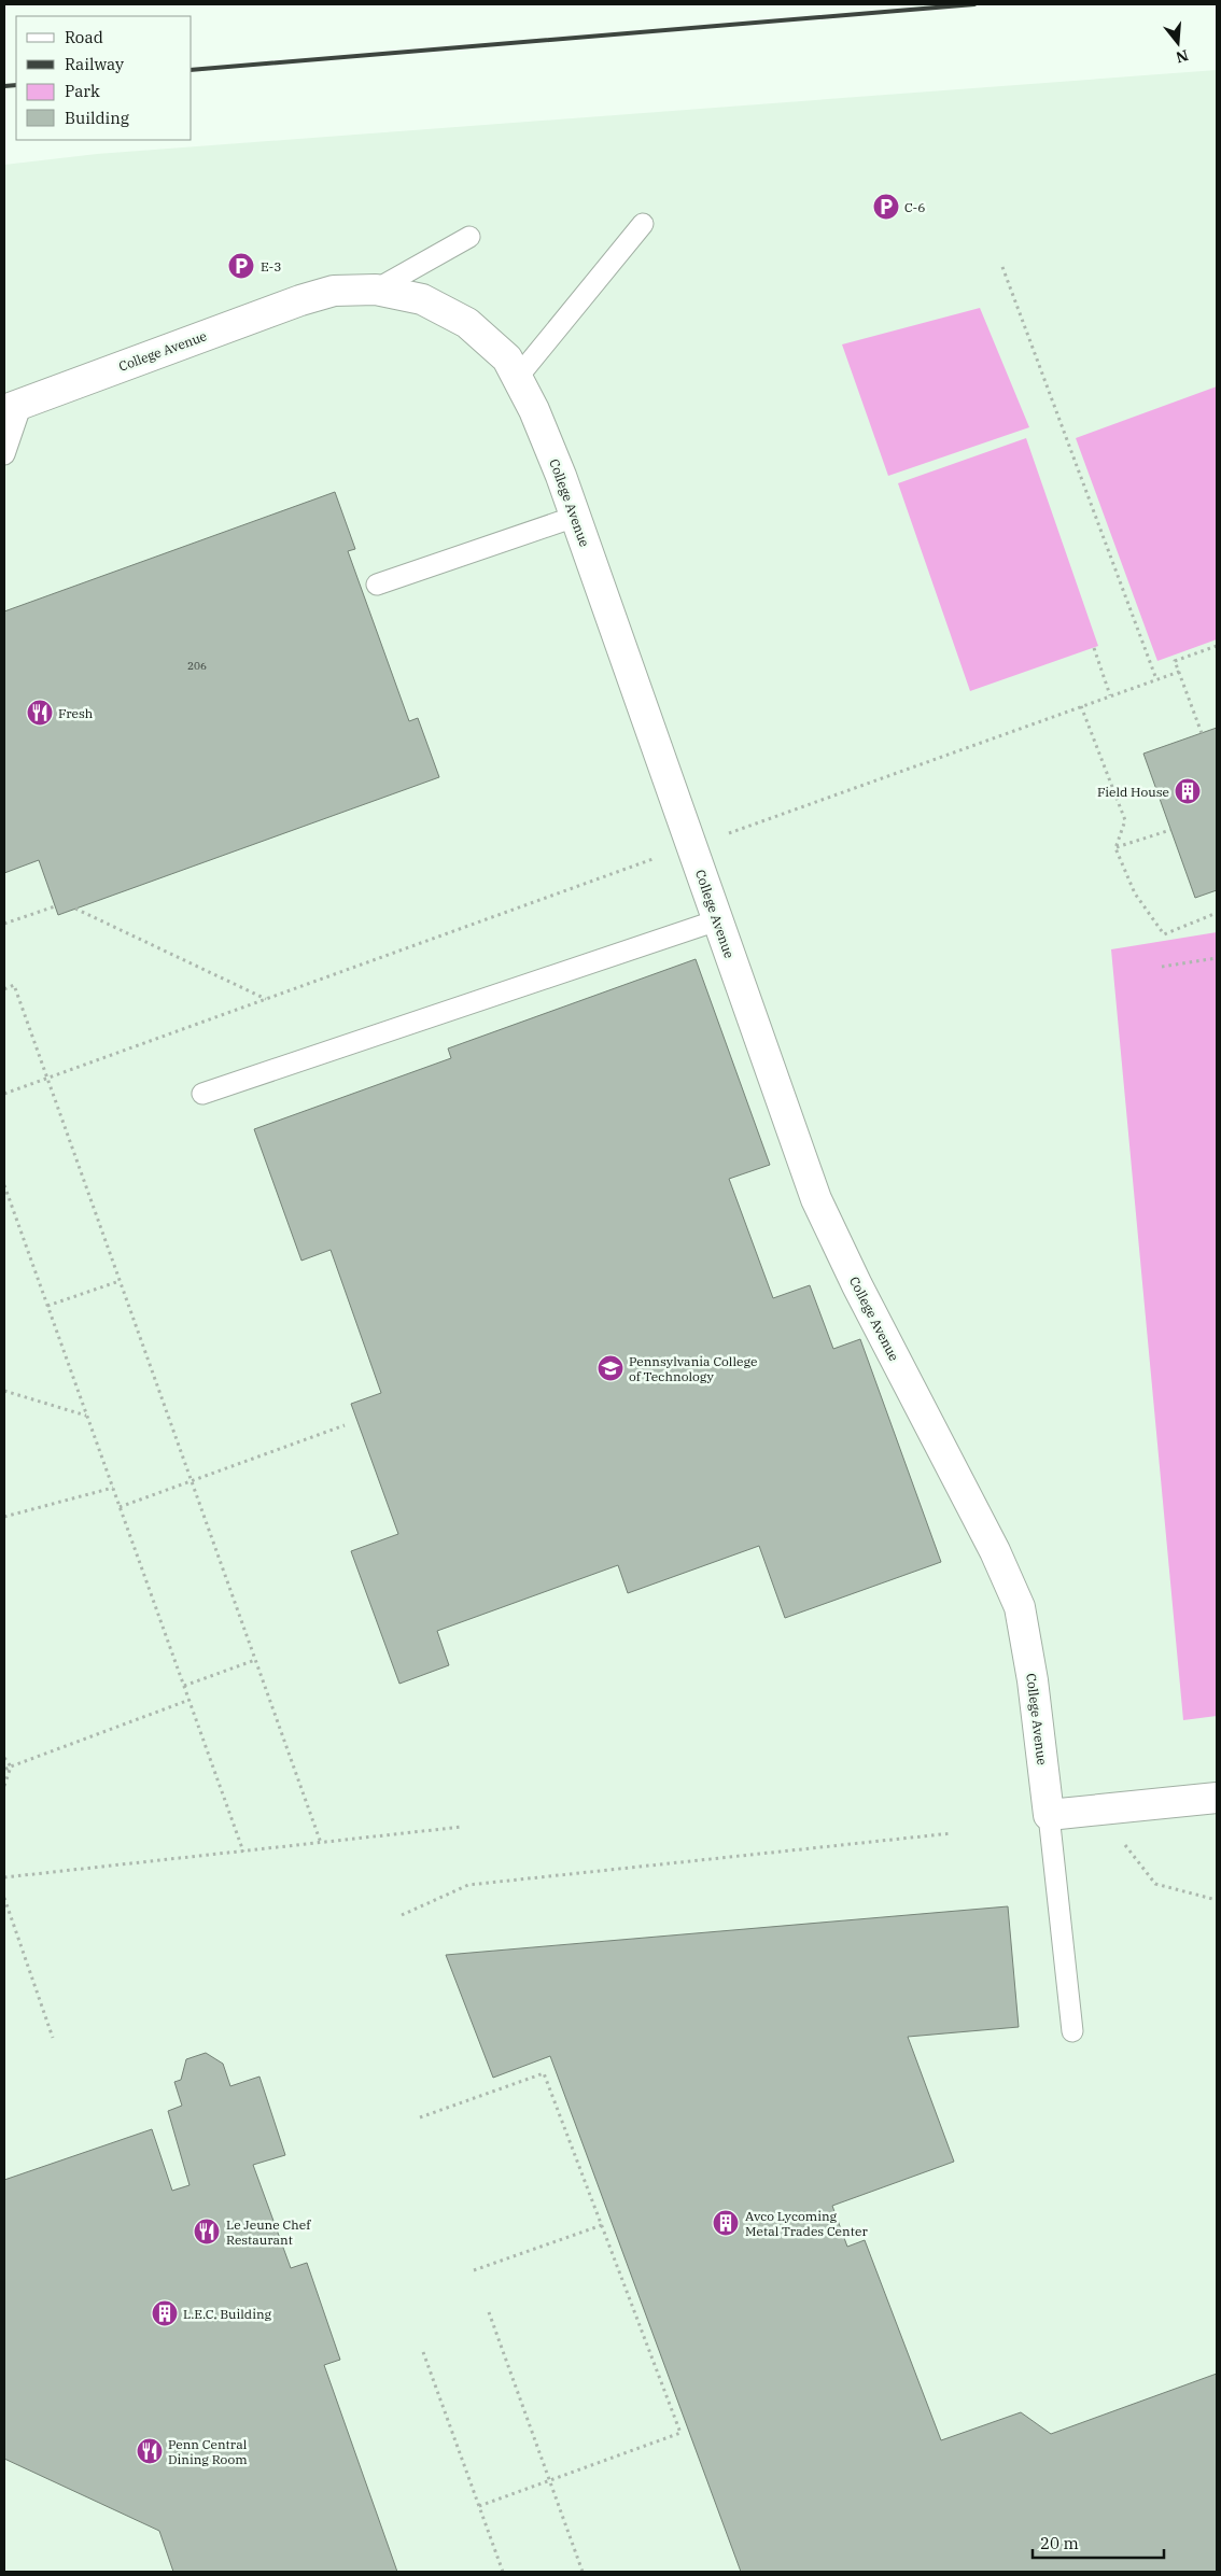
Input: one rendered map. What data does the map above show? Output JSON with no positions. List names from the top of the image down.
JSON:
{
  "streets": {
    "street": ["College Avenue"]
  },
  "places": {
    "parking": ["C-6", "E-3"],
    "restaurant": ["Fresh", "Le Jeune Chef Restaurant", "Penn Central Dining Room"],
    "building": ["Field House", "Avco Lycoming Metal Trades Center", "L.E.C. Building"],
    "school or university": ["Pennsylvania College of Technology"]
  },
  "house_numbers": ["206"],
  "legend": [
    "Road",
    "Railway",
    "Park",
    "Building"
  ],
  "scale_bar": "20 m",
  "north": "bottom"
}
